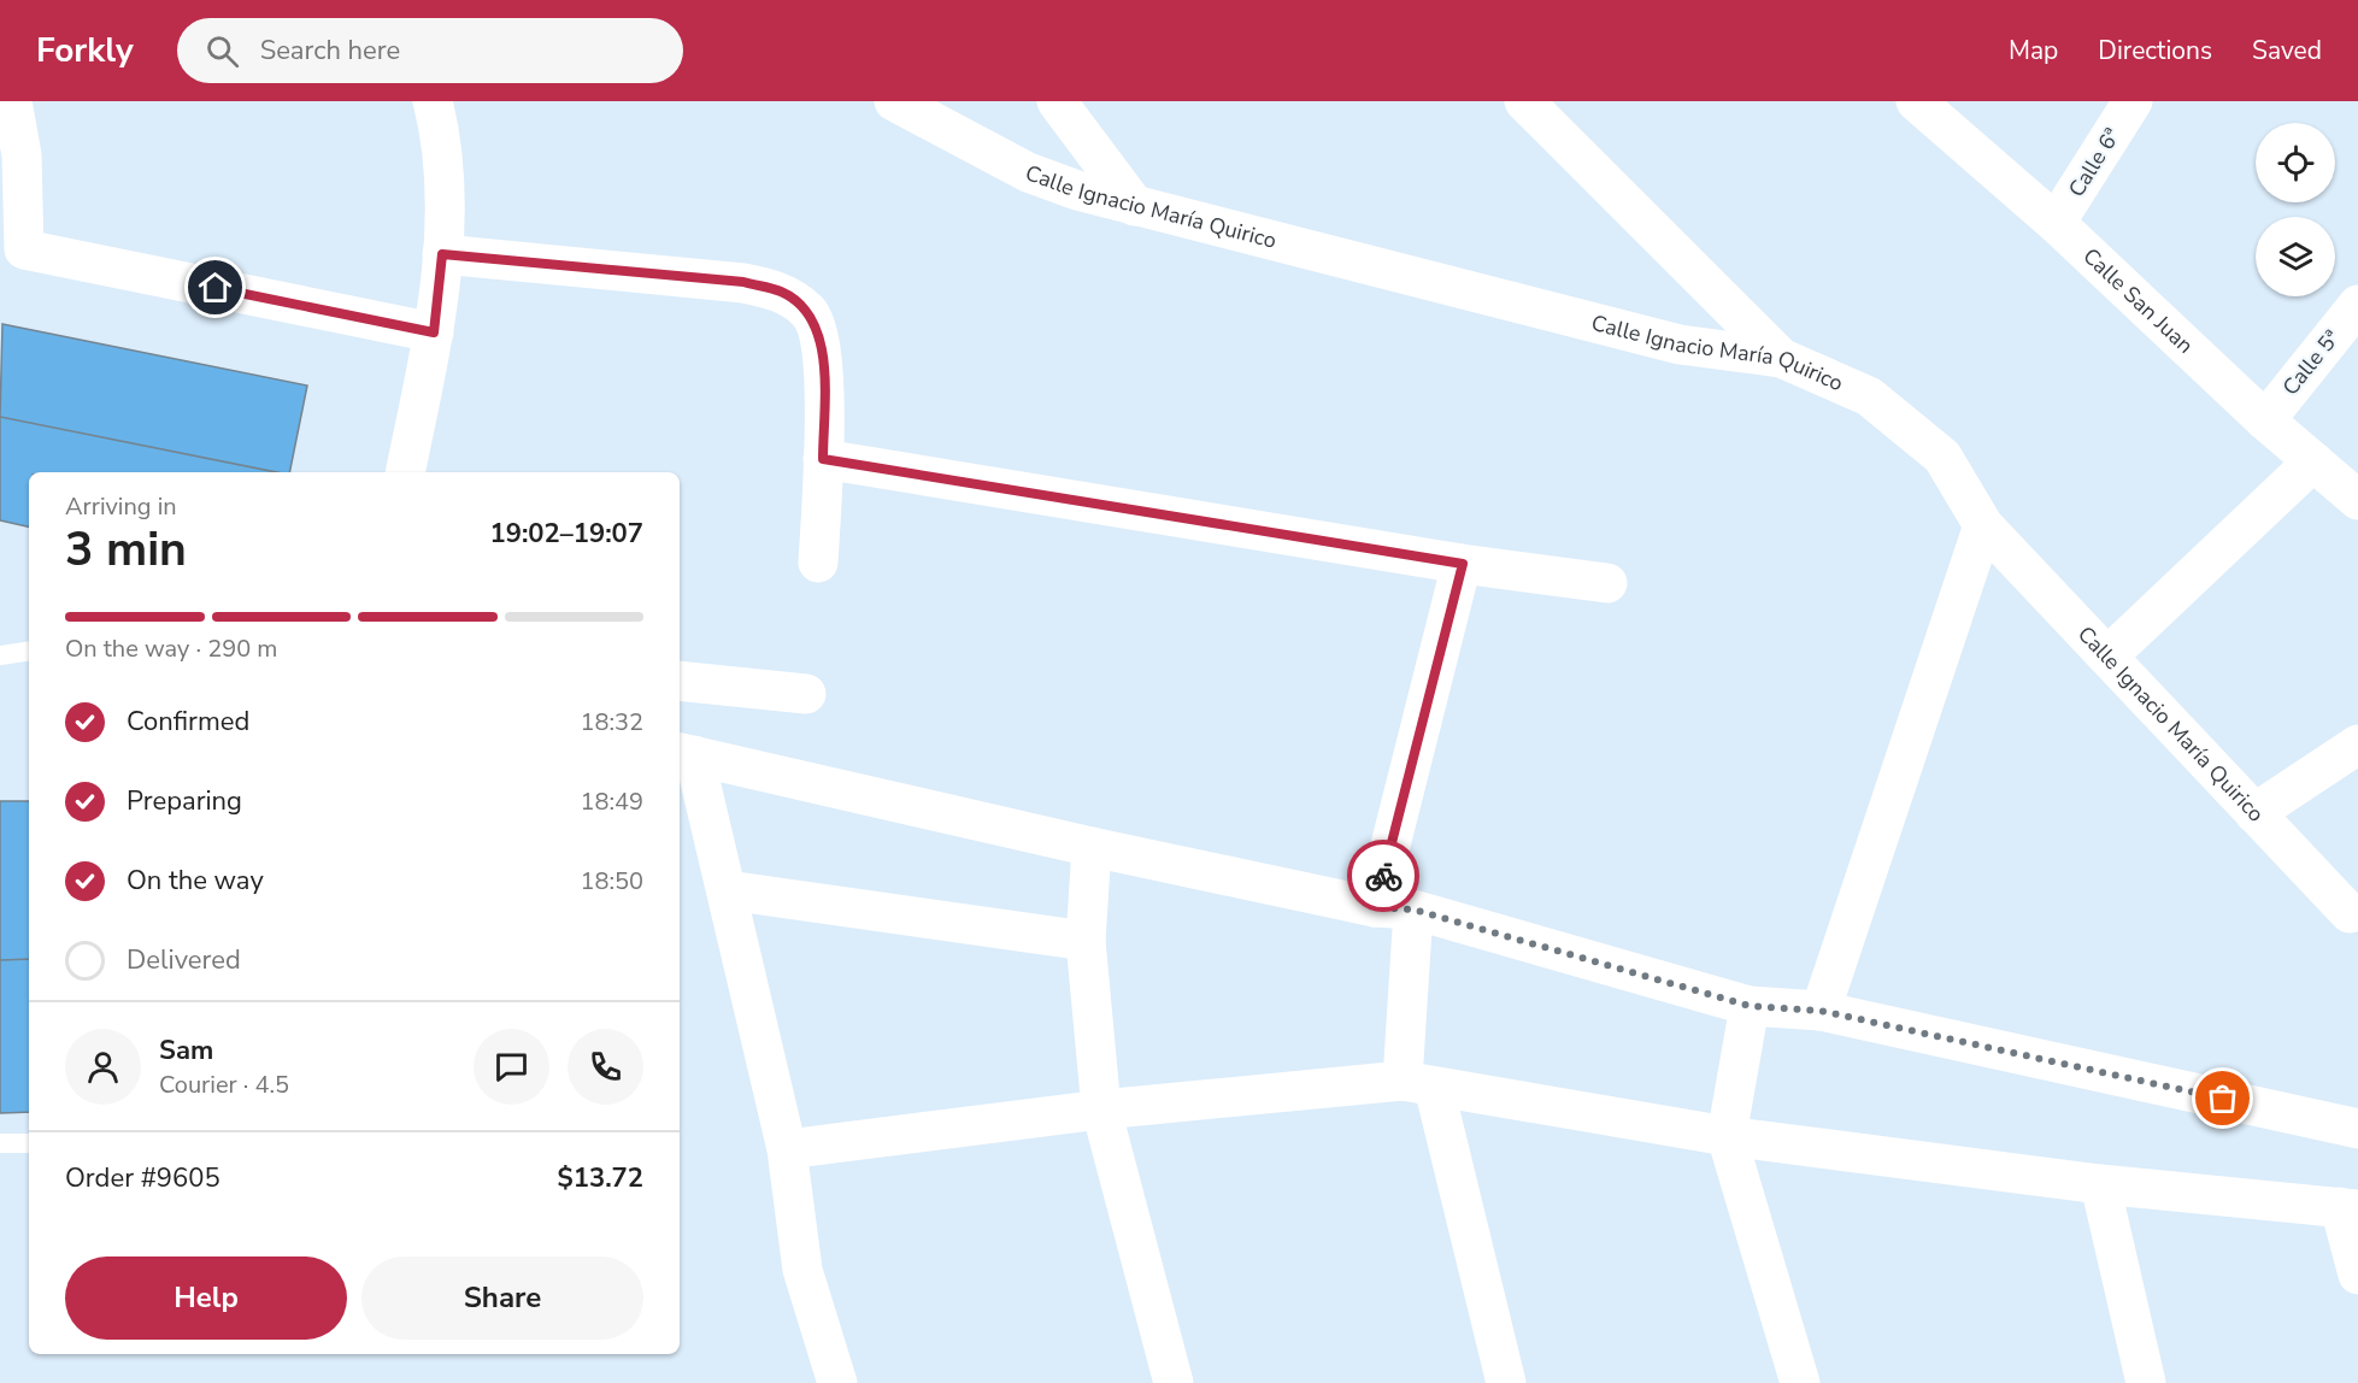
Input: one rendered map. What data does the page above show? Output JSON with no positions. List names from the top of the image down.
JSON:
{
  "streets": {
    "street": [
      "Calle 6ª",
      "Calle Ignacio María Quirico",
      "Calle San Juan",
      "Calle 5ª"
    ]
  },
  "crossings": [
    ["Calle 6ª", "Calle San Juan"],
    ["Calle San Juan", "Calle 5ª"]
  ],
  "page": {
    "header": "Forkly",
    "search": "Search here",
    "nav": ["Map", "Directions", "Saved"],
    "heading": ["3 min", "Arriving in", "19:02–19:07"],
    "panel": [
      "Sam",
      "Courier · 4.5",
      "Order #9605",
      "$13.72"
    ],
    "bar": "On the way · 290 m",
    "list": [
      ["Confirmed", "18:32"],
      ["Preparing", "18:49"],
      ["On the way", "18:50"],
      "Delivered"
    ],
    "buttons": ["Help", "Share"]
  }
}
